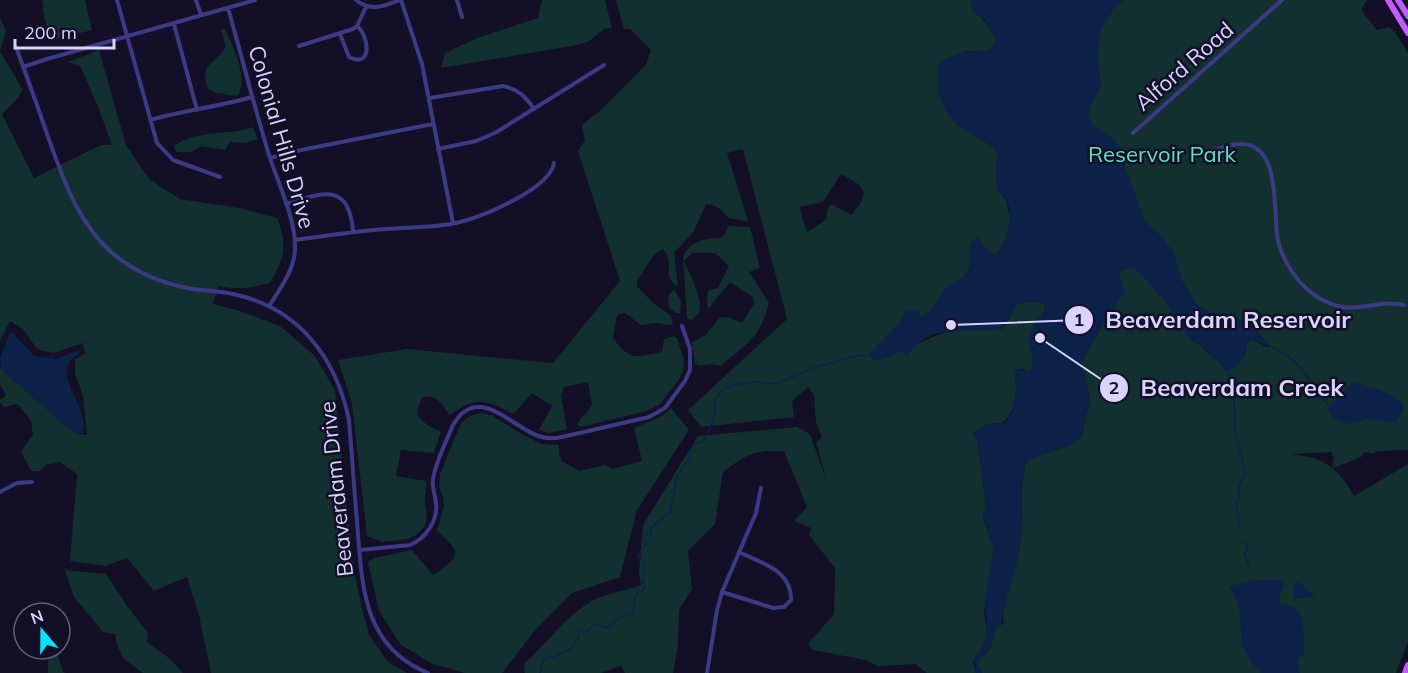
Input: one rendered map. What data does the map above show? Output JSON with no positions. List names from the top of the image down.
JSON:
{
  "streets": {
    "street": ["Alford Road", "Colonial Hills Drive", "Beaverdam Drive"]
  },
  "crossings": [
    ["Colonial Hills Drive", "Beaverdam Drive"]
  ],
  "parks": ["Reservoir Park"],
  "places": ["Beaverdam Reservoir", "Beaverdam Creek"],
  "scale_bar": "200 m",
  "north": "top"
}
